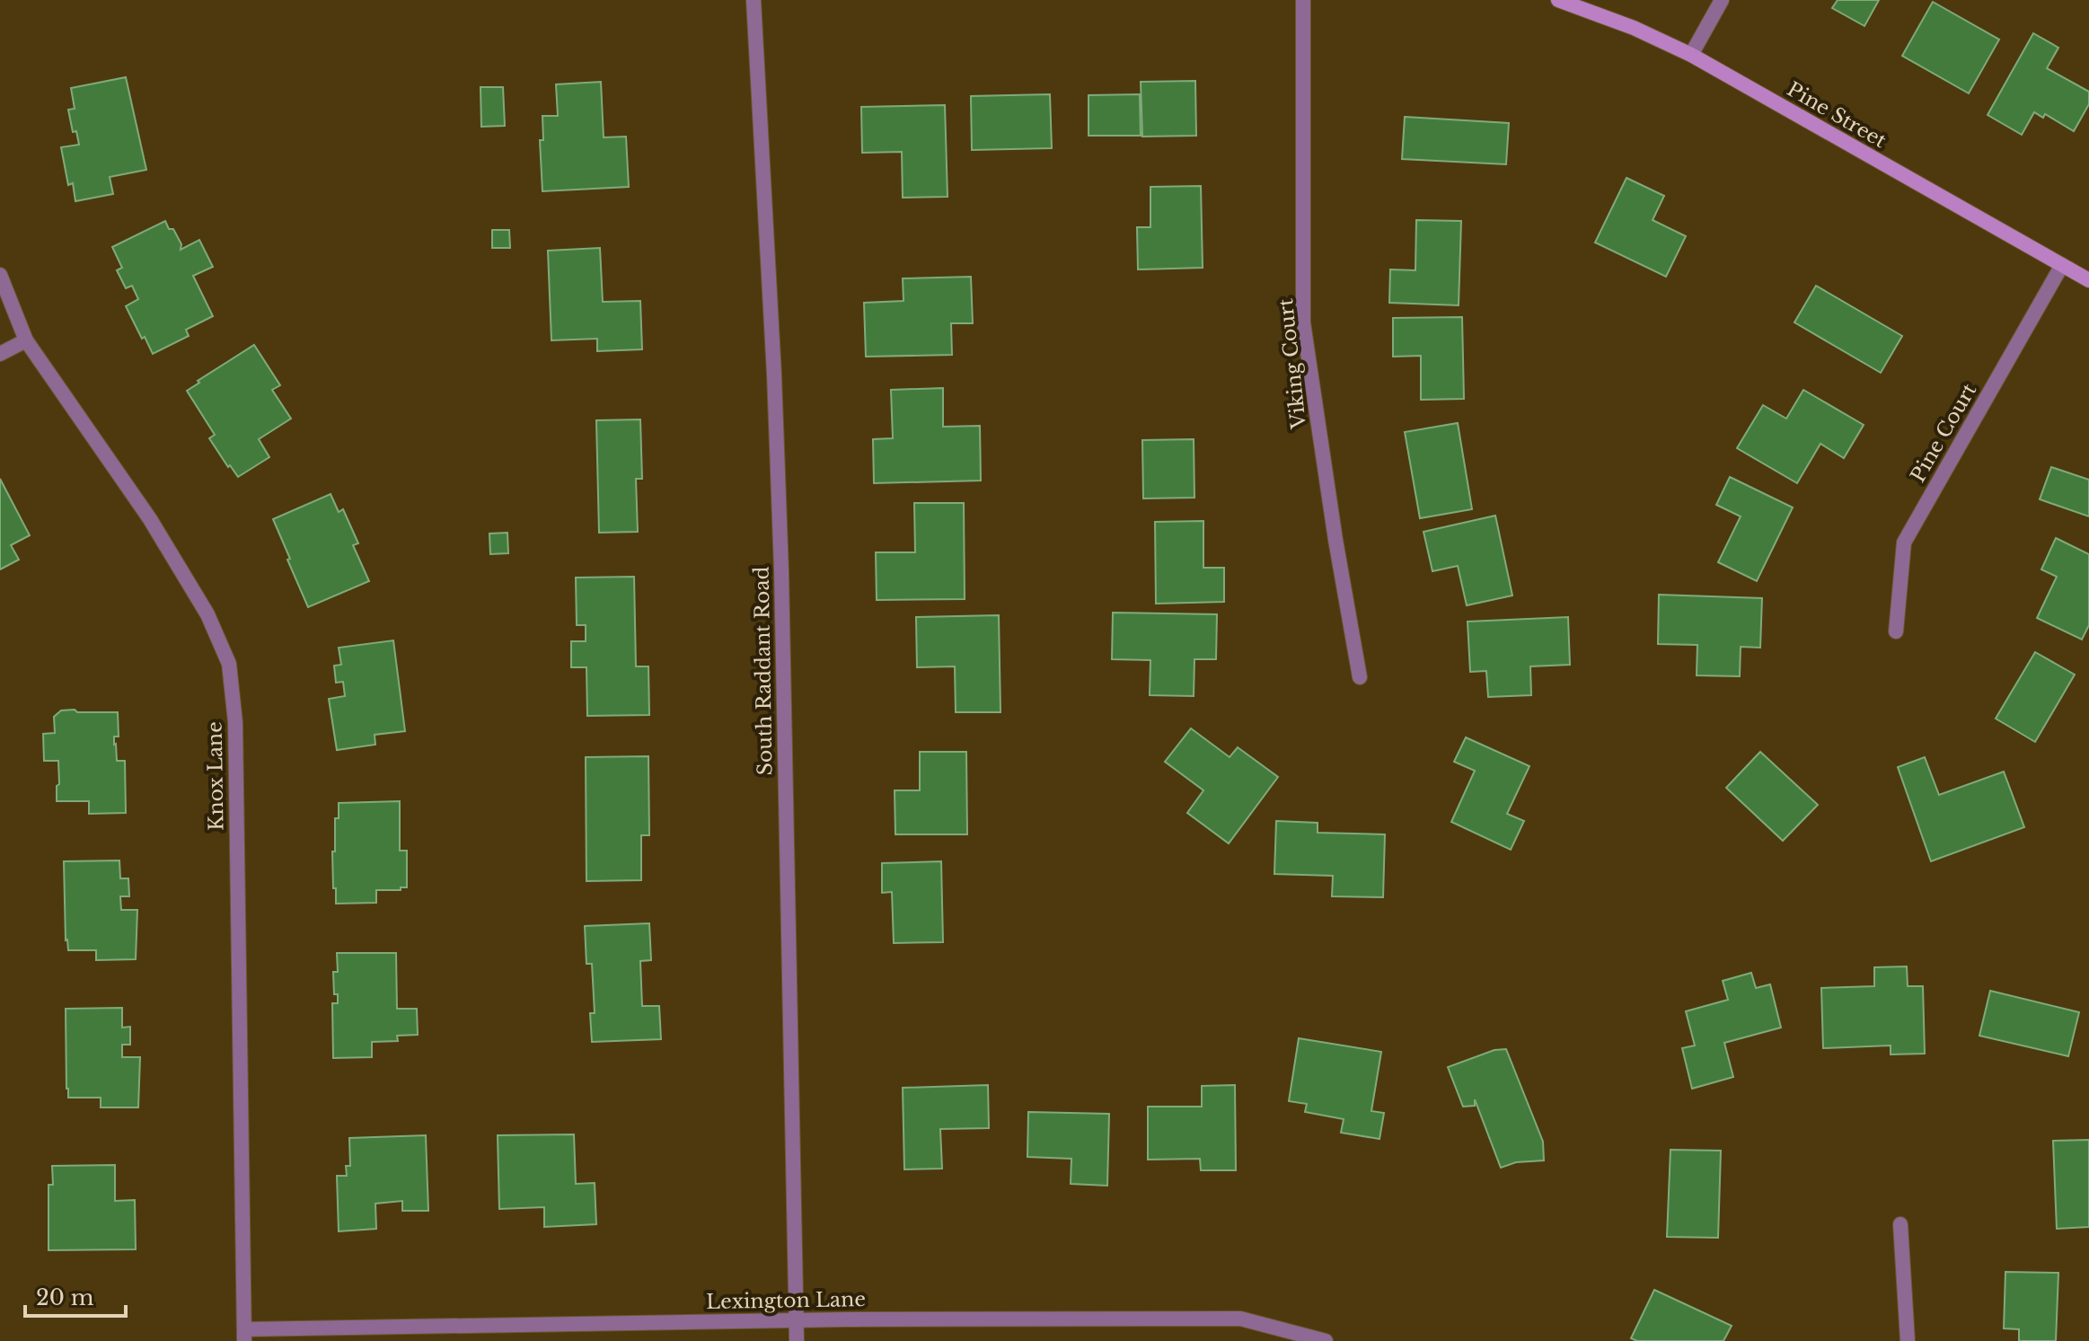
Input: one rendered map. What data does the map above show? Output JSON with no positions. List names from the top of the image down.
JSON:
{
  "streets": {
    "street": [
      "Pine Street",
      "Viking Court",
      "Pine Court",
      "South Raddant Road",
      "Knox Lane",
      "Lexington Lane"
    ]
  },
  "crossings": [
    ["Pine Street", "Pine Court"],
    ["South Raddant Road", "Lexington Lane"],
    ["Knox Lane", "Lexington Lane"]
  ],
  "scale_bar": "20 m"
}
